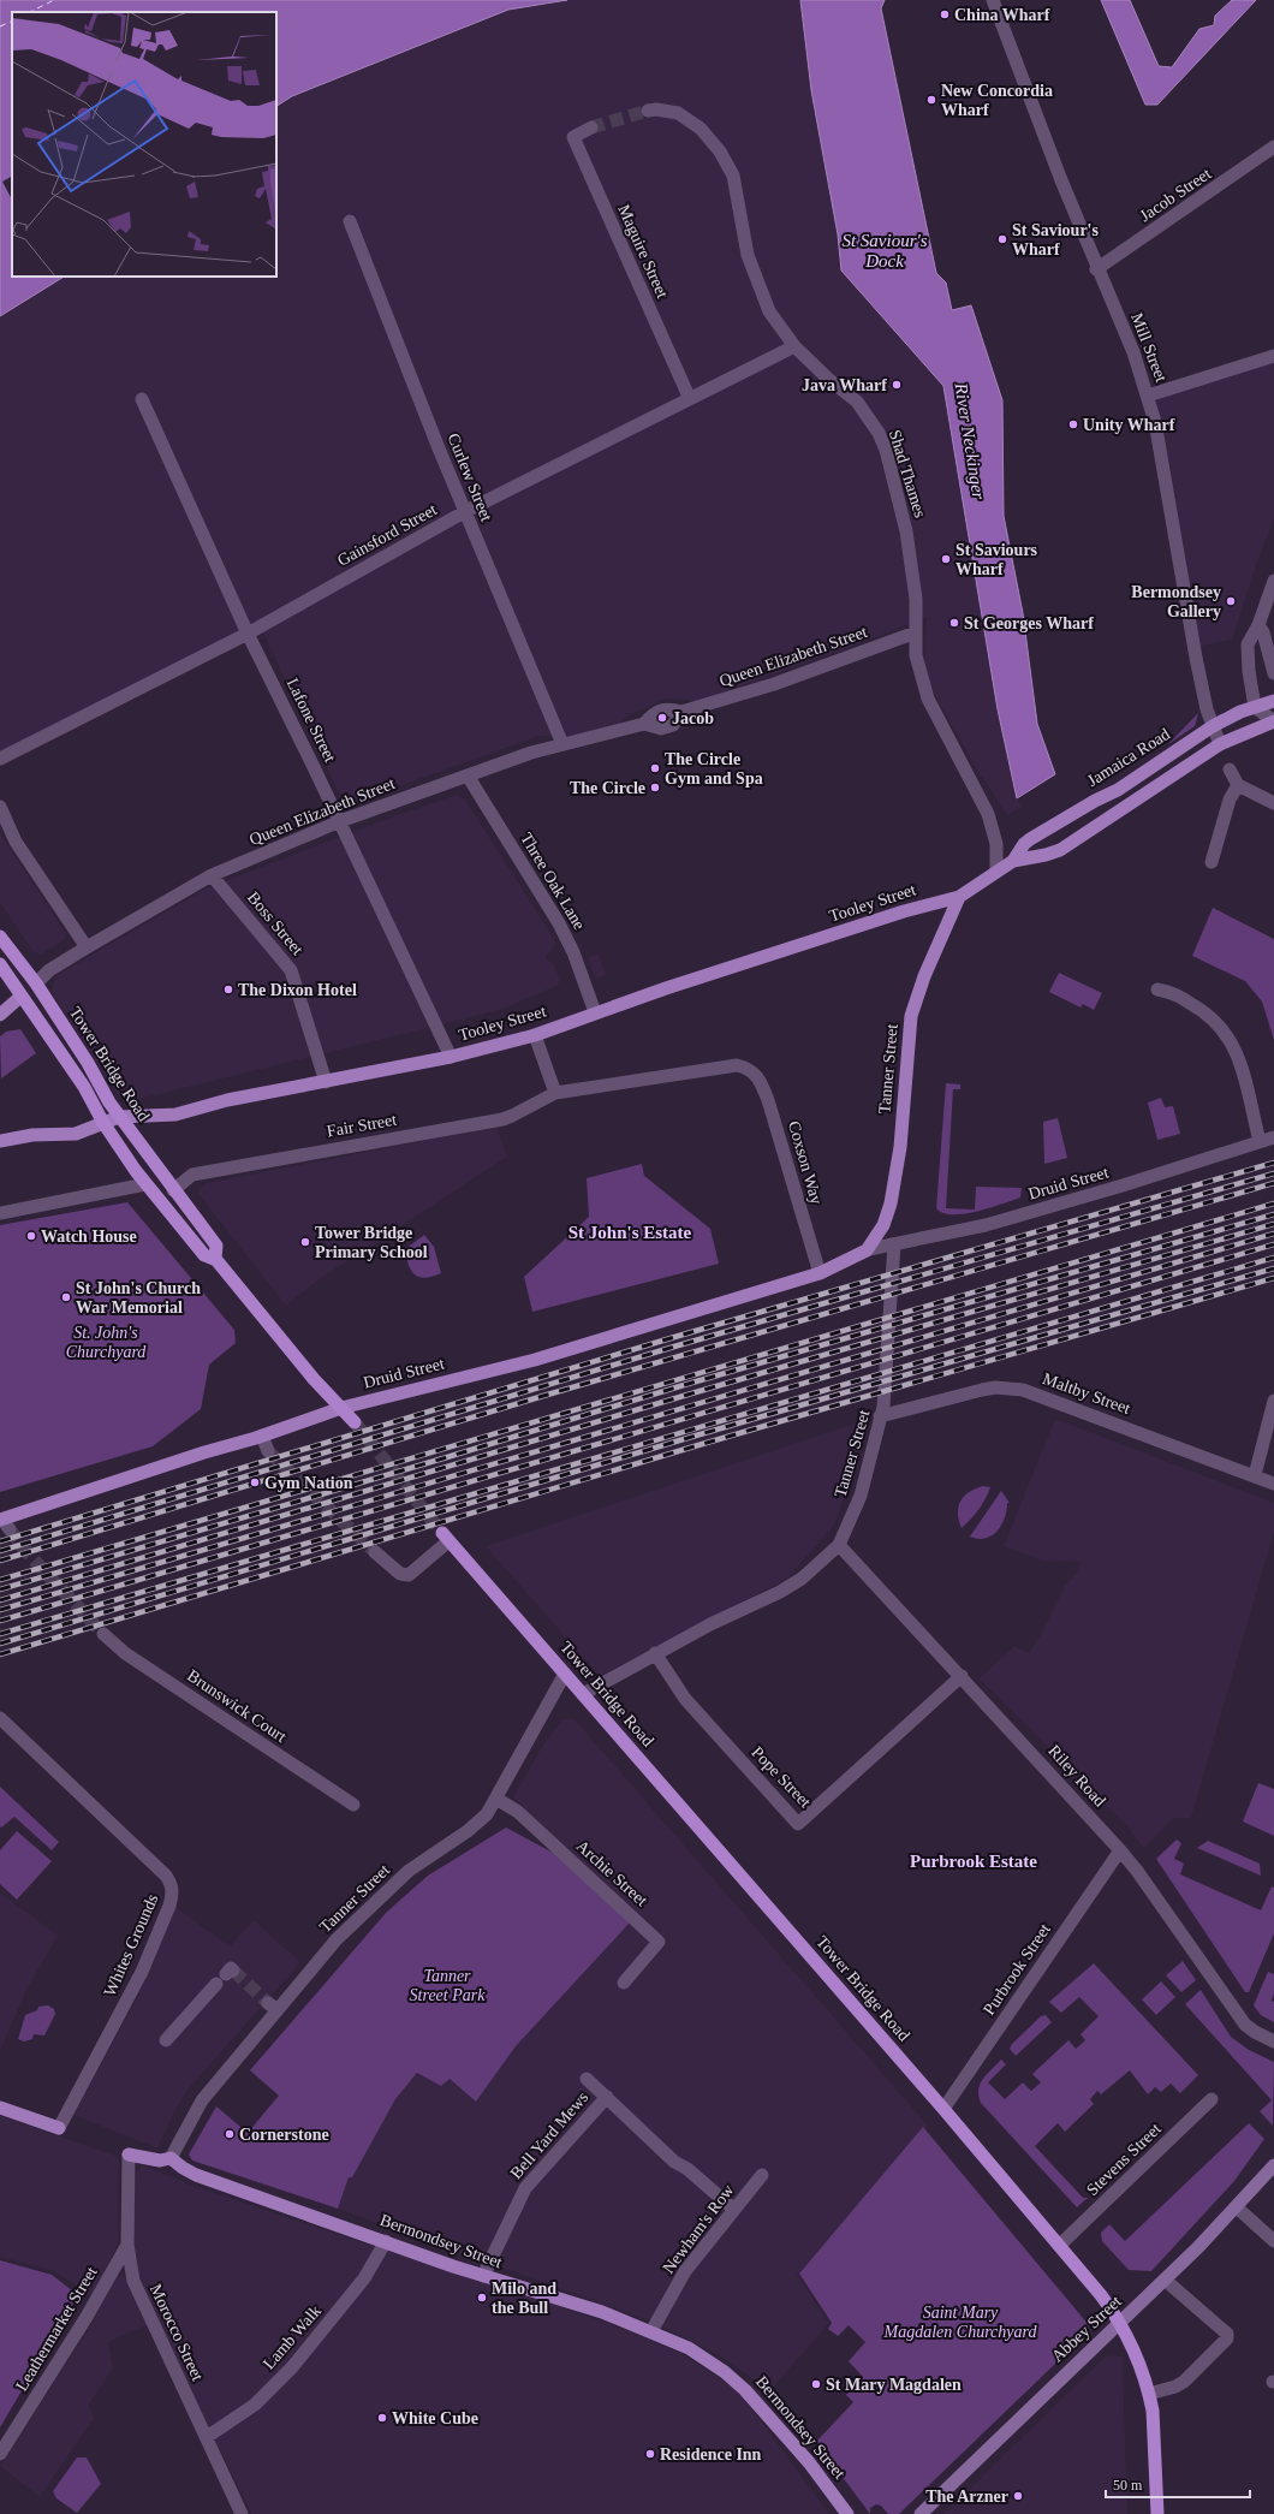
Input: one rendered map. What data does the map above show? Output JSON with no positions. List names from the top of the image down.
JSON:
{
  "streets": {
    "highway": ["Tower Bridge Road"],
    "main road": [
      "Jamaica Road",
      "Tooley Street",
      "Tanner Street",
      "Druid Street",
      "Bermondsey Street",
      "Abbey Street"
    ],
    "street": [
      "Jacob Street",
      "Maguire Street",
      "Mill Street",
      "Shad Thames",
      "Curlew Street",
      "Gainsford Street",
      "Queen Elizabeth Street",
      "Lafone Street",
      "Three Oak Lane",
      "Boss Street",
      "Fair Street",
      "Coxson Way",
      "Maltby Street",
      "Brunswick Court",
      "Riley Road",
      "Pope Street",
      "Archie Street",
      "Whites Grounds",
      "Purbrook Street",
      "Bell Yard Mews",
      "Stevens Street",
      "Newham's Row",
      "Leathermarket Street",
      "Morocco Street",
      "Lamb Walk"
    ]
  },
  "crossings": [
    ["Jacob Street", "Mill Street"],
    ["Maguire Street", "Gainsford Street"],
    ["Mill Street", "Jamaica Road"],
    ["Shad Thames", "Gainsford Street"],
    ["Shad Thames", "Queen Elizabeth Street"],
    ["Shad Thames", "Jamaica Road"],
    ["Shad Thames", "Tooley Street"],
    ["Curlew Street", "Gainsford Street"],
    ["Curlew Street", "Queen Elizabeth Street"],
    ["Gainsford Street", "Lafone Street"],
    ["Queen Elizabeth Street", "Lafone Street"],
    ["Queen Elizabeth Street", "Three Oak Lane"],
    ["Queen Elizabeth Street", "Boss Street"],
    ["Queen Elizabeth Street", "Tower Bridge Road"],
    ["Lafone Street", "Tooley Street"],
    ["Jamaica Road", "Tooley Street"],
    ["Three Oak Lane", "Tooley Street"],
    ["Tooley Street", "Boss Street"],
    ["Tooley Street", "Tower Bridge Road"],
    ["Tooley Street", "Tanner Street"],
    ["Tower Bridge Road", "Tanner Street"],
    ["Tower Bridge Road", "Fair Street"],
    ["Tower Bridge Road", "Druid Street"],
    ["Tower Bridge Road", "Purbrook Street"],
    ["Tower Bridge Road", "Stevens Street"],
    ["Tower Bridge Road", "Abbey Street"],
    ["Tanner Street", "Druid Street"],
    ["Tanner Street", "Maltby Street"],
    ["Tanner Street", "Riley Road"],
    ["Tanner Street", "Pope Street"],
    ["Tanner Street", "Archie Street"],
    ["Tanner Street", "Bermondsey Street"],
    ["Fair Street", "Coxson Way"],
    ["Coxson Way", "Druid Street"],
    ["Riley Road", "Pope Street"],
    ["Riley Road", "Purbrook Street"],
    ["Bell Yard Mews", "Newham's Row"],
    ["Bell Yard Mews", "Bermondsey Street"],
    ["Newham's Row", "Bermondsey Street"],
    ["Bermondsey Street", "Lamb Walk"],
    ["Leathermarket Street", "Morocco Street"],
    ["Morocco Street", "Lamb Walk"]
  ],
  "districts": ["St John's Estate", "Purbrook Estate"],
  "water": ["St Saviour's Dock", "River Neckinger"],
  "parks": ["St. John's Churchyard", "Tanner Street Park", "Saint Mary Magdalen Churchyard"],
  "places": [
    "China Wharf",
    "New Concordia Wharf",
    "St Saviour's Wharf",
    "Java Wharf",
    "Unity Wharf",
    "St Saviours Wharf",
    "Bermondsey Gallery",
    "St Georges Wharf",
    "Jacob",
    "The Circle Gym and Spa",
    "The Circle",
    "The Dixon Hotel",
    "Watch House",
    "Tower Bridge Primary School",
    "St John's Church War Memorial",
    "Gym Nation",
    "Cornerstone",
    "Milo and the Bull",
    "St Mary Magdalen",
    "White Cube",
    "Residence Inn",
    "The Arzner"
  ],
  "scale_bar": "50 m"
}
